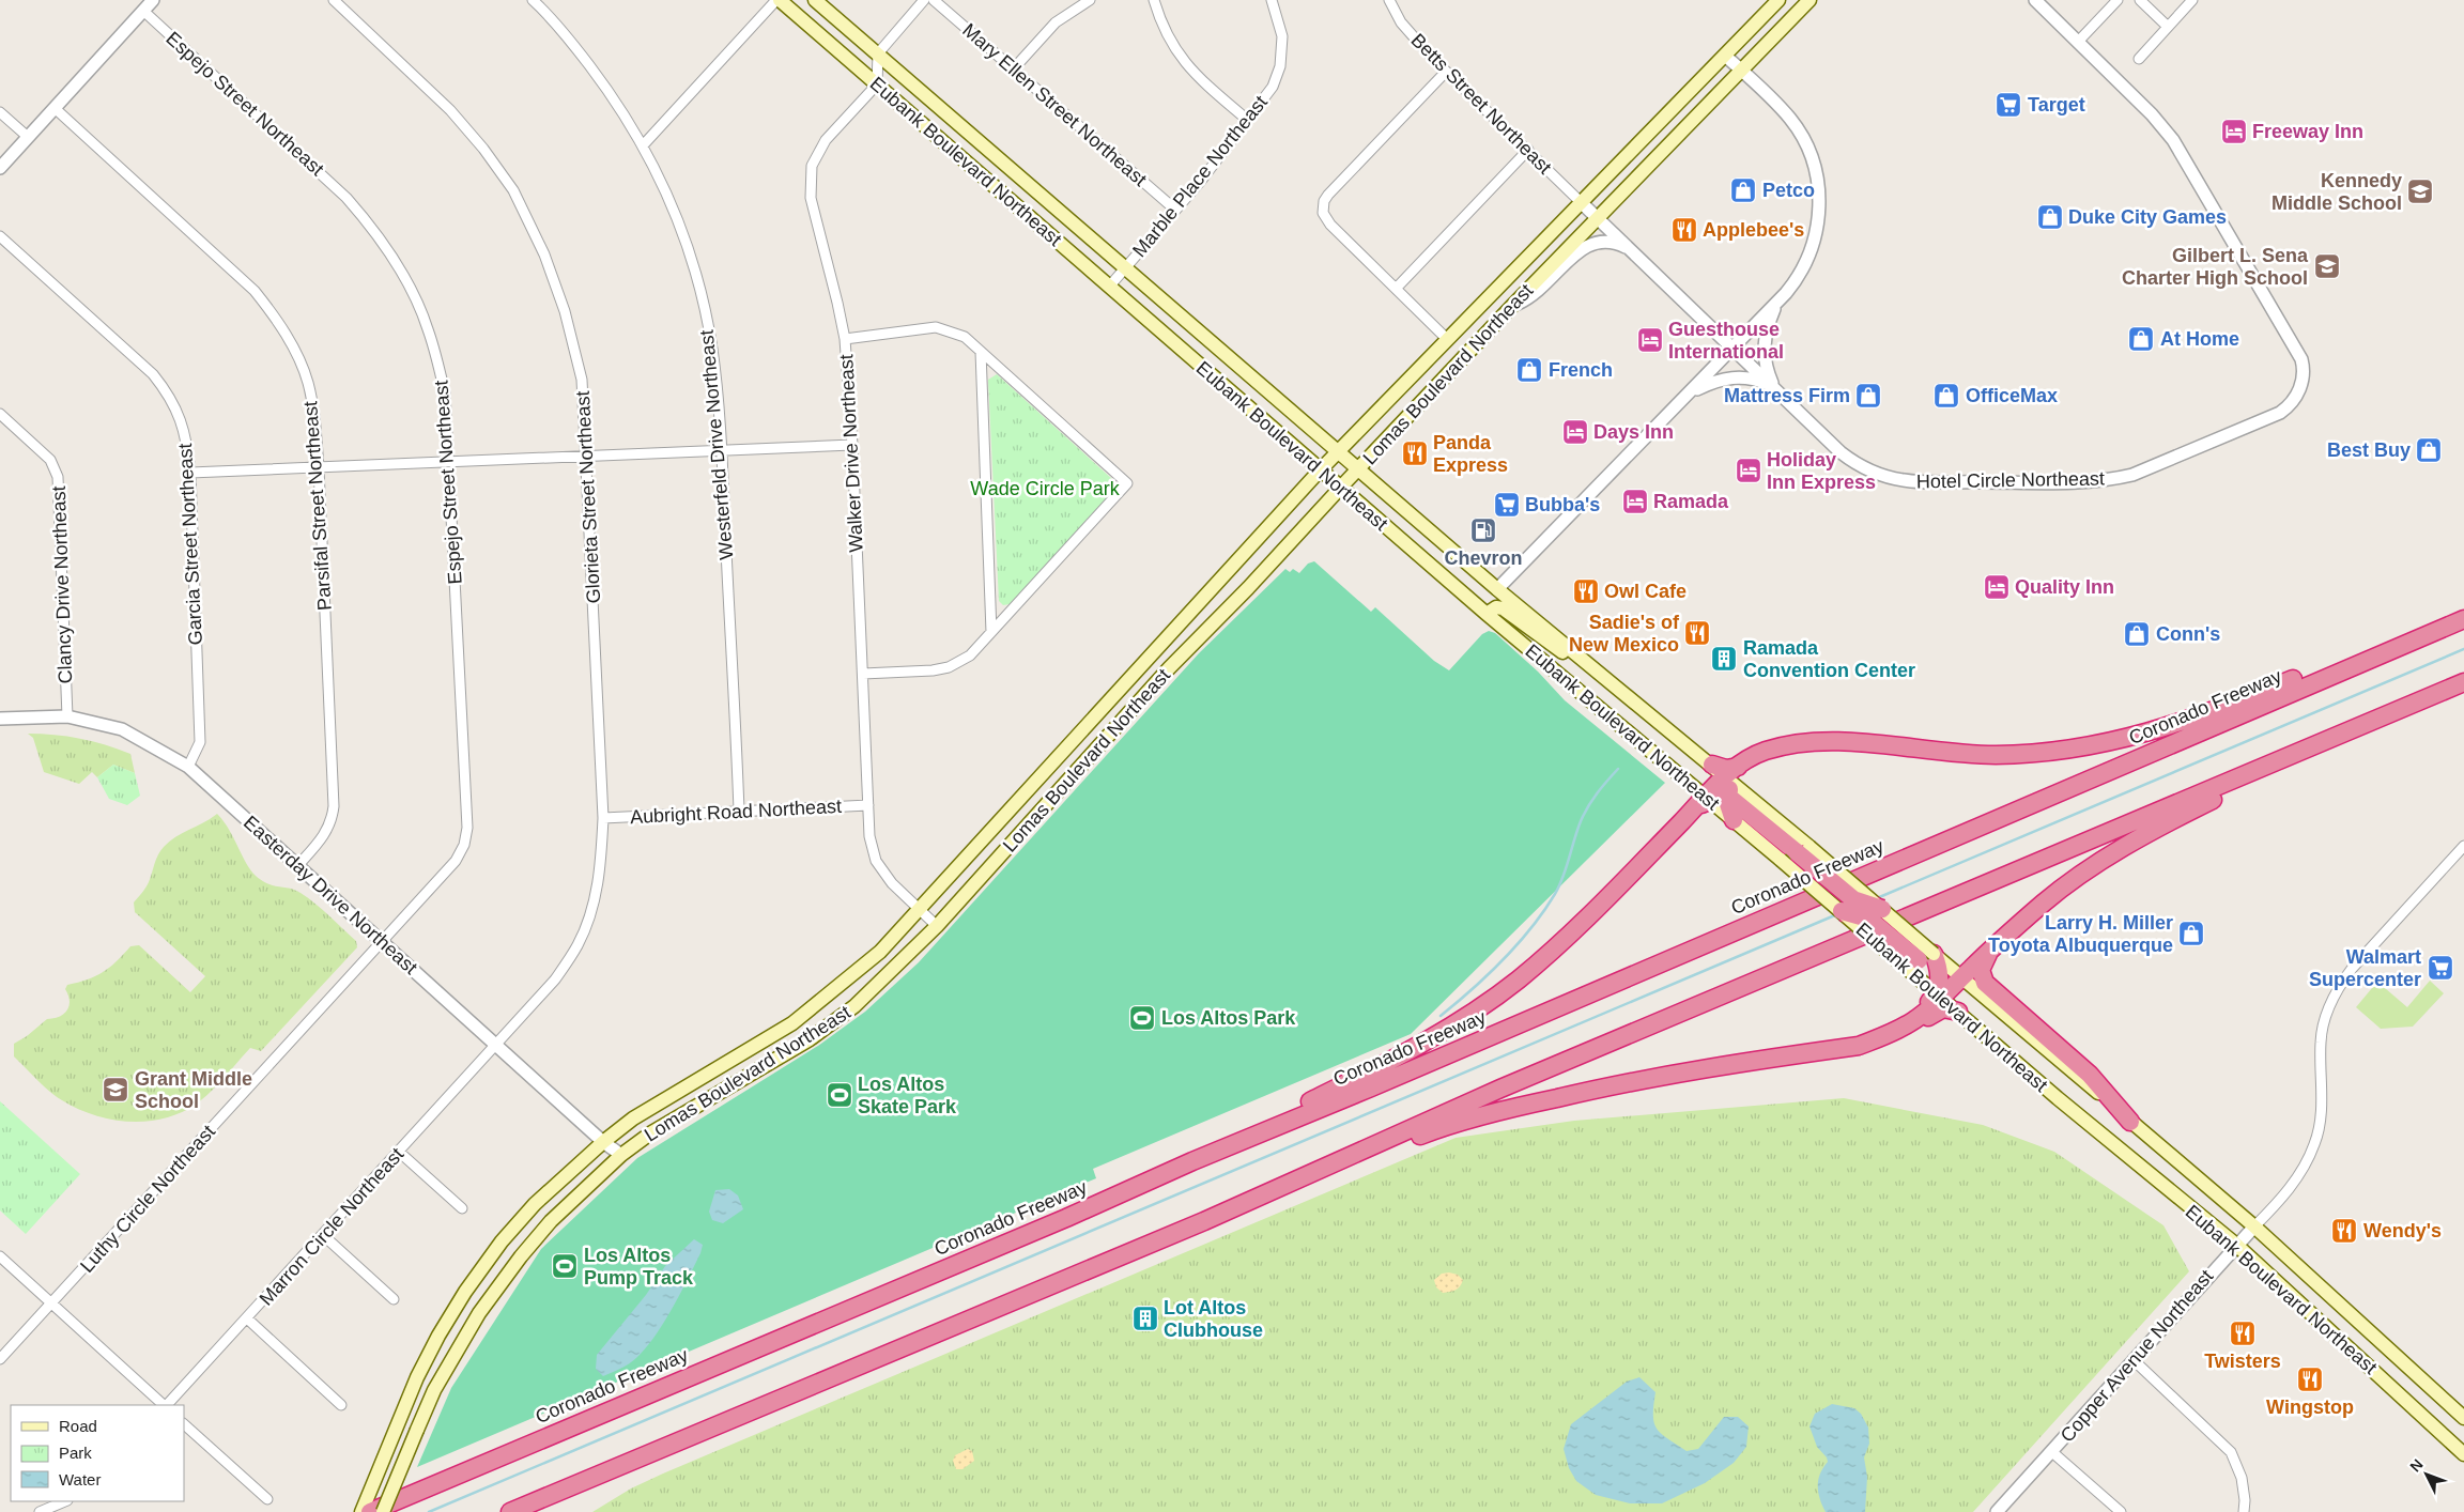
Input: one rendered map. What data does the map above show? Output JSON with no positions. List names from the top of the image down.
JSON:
{
  "streets": {
    "highway": ["Coronado Freeway"],
    "main road": ["Eubank Boulevard Northeast", "Lomas Boulevard Northeast"],
    "street": [
      "Espejo Street Northeast",
      "Betts Street Northeast",
      "Mary Ellen Street Northeast",
      "Marble Place Northeast",
      "Westerfeld Drive Northeast",
      "Walker Drive Northeast",
      "Hotel Circle Northeast",
      "Glorieta Street Northeast",
      "Parsifal Street Northeast",
      "Garcia Street Northeast",
      "Clancy Drive Northeast",
      "Aubright Road Northeast",
      "Easterday Drive Northeast",
      "Luthy Circle Northeast",
      "Marron Circle Northeast",
      "Copper Avenue Northeast"
    ]
  },
  "crossings": [
    ["Espejo Street Northeast", "Easterday Drive Northeast"],
    ["Espejo Street Northeast", "Luthy Circle Northeast"],
    ["Betts Street Northeast", "Lomas Boulevard Northeast"],
    ["Betts Street Northeast", "Hotel Circle Northeast"],
    ["Mary Ellen Street Northeast", "Marble Place Northeast"],
    ["Eubank Boulevard Northeast", "Marble Place Northeast"],
    ["Eubank Boulevard Northeast", "Lomas Boulevard Northeast"],
    ["Eubank Boulevard Northeast", "Walker Drive Northeast"],
    ["Eubank Boulevard Northeast", "Copper Avenue Northeast"],
    ["Lomas Boulevard Northeast", "Walker Drive Northeast"],
    ["Lomas Boulevard Northeast", "Hotel Circle Northeast"],
    ["Lomas Boulevard Northeast", "Easterday Drive Northeast"],
    ["Westerfeld Drive Northeast", "Aubright Road Northeast"],
    ["Walker Drive Northeast", "Aubright Road Northeast"],
    ["Glorieta Street Northeast", "Aubright Road Northeast"],
    ["Glorieta Street Northeast", "Easterday Drive Northeast"],
    ["Glorieta Street Northeast", "Marron Circle Northeast"],
    ["Parsifal Street Northeast", "Easterday Drive Northeast"],
    ["Garcia Street Northeast", "Easterday Drive Northeast"],
    ["Clancy Drive Northeast", "Easterday Drive Northeast"],
    ["Easterday Drive Northeast", "Luthy Circle Northeast"],
    ["Easterday Drive Northeast", "Marron Circle Northeast"]
  ],
  "parks": ["Wade Circle Park"],
  "places": {
    "supermarket": ["Target", "Bubba's", "Walmart Supercenter"],
    "hotel": [
      "Freeway Inn",
      "Guesthouse International",
      "Days Inn",
      "Holiday Inn Express",
      "Ramada",
      "Quality Inn"
    ],
    "shop": [
      "Petco",
      "Duke City Games",
      "At Home",
      "French",
      "Mattress Firm",
      "OfficeMax",
      "Best Buy",
      "Conn's",
      "Larry H. Miller Toyota Albuquerque"
    ],
    "school or university": ["Kennedy Middle School", "Gilbert L. Sena Charter High School", "Grant Middle School"],
    "restaurant": [
      "Applebee's",
      "Panda Express",
      "Owl Cafe",
      "Sadie's of New Mexico",
      "Wendy's",
      "Twisters",
      "Wingstop"
    ],
    "fuel station": ["Chevron"],
    "building": ["Ramada Convention Center", "Lot Altos Clubhouse"],
    "sports": ["Los Altos Park", "Los Altos Skate Park", "Los Altos Pump Track"]
  },
  "legend": ["Road", "Park", "Water"],
  "north": "top left"
}
